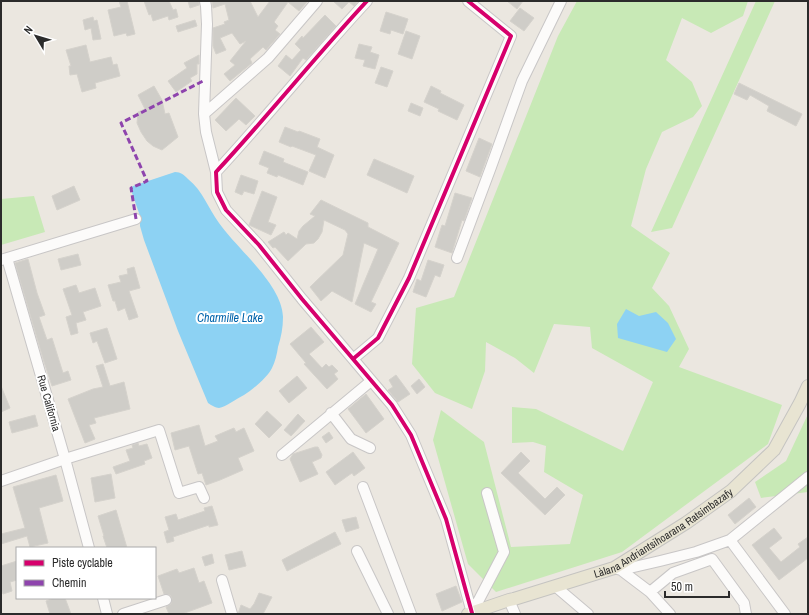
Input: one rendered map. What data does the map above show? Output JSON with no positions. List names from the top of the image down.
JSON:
{
  "streets": {
    "main road": ["Làlana Andriantsihoarana Ratsimbazafy"],
    "street": ["Rue California"]
  },
  "water": ["Charmille Lake"],
  "legend": ["Piste cyclable", "Chemin"],
  "scale_bar": "50 m",
  "north": "top left"
}
